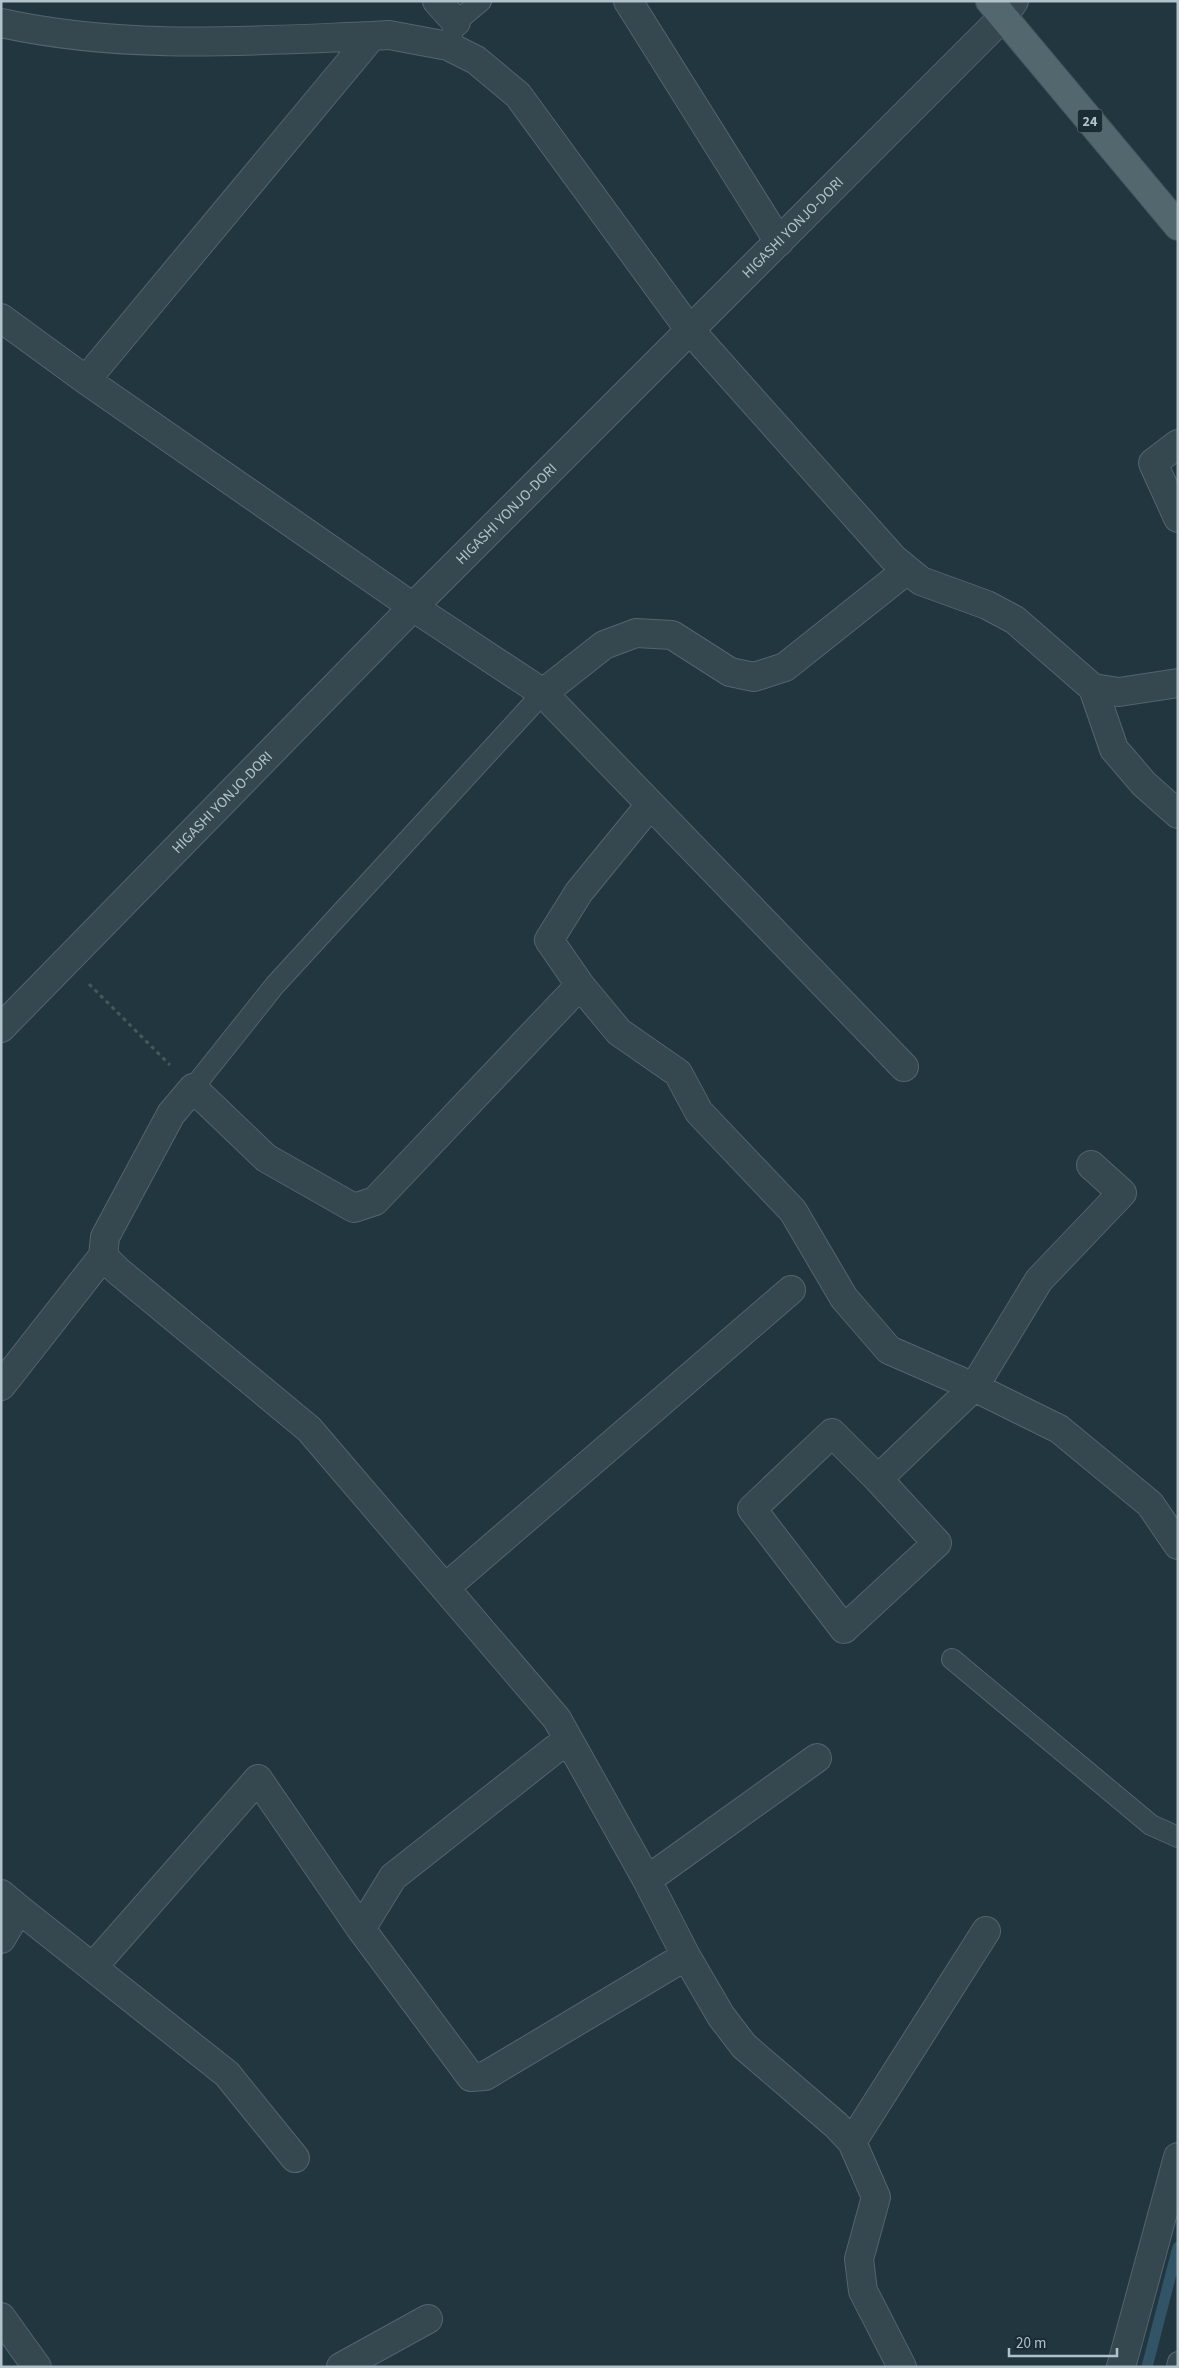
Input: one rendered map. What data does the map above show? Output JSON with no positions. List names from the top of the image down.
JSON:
{
  "streets": {
    "main road": ["24"],
    "street": ["HIGASHI YONJO-DORI"]
  },
  "crossings": [
    ["24", "HIGASHI YONJO-DORI"]
  ],
  "scale_bar": "20 m"
}
